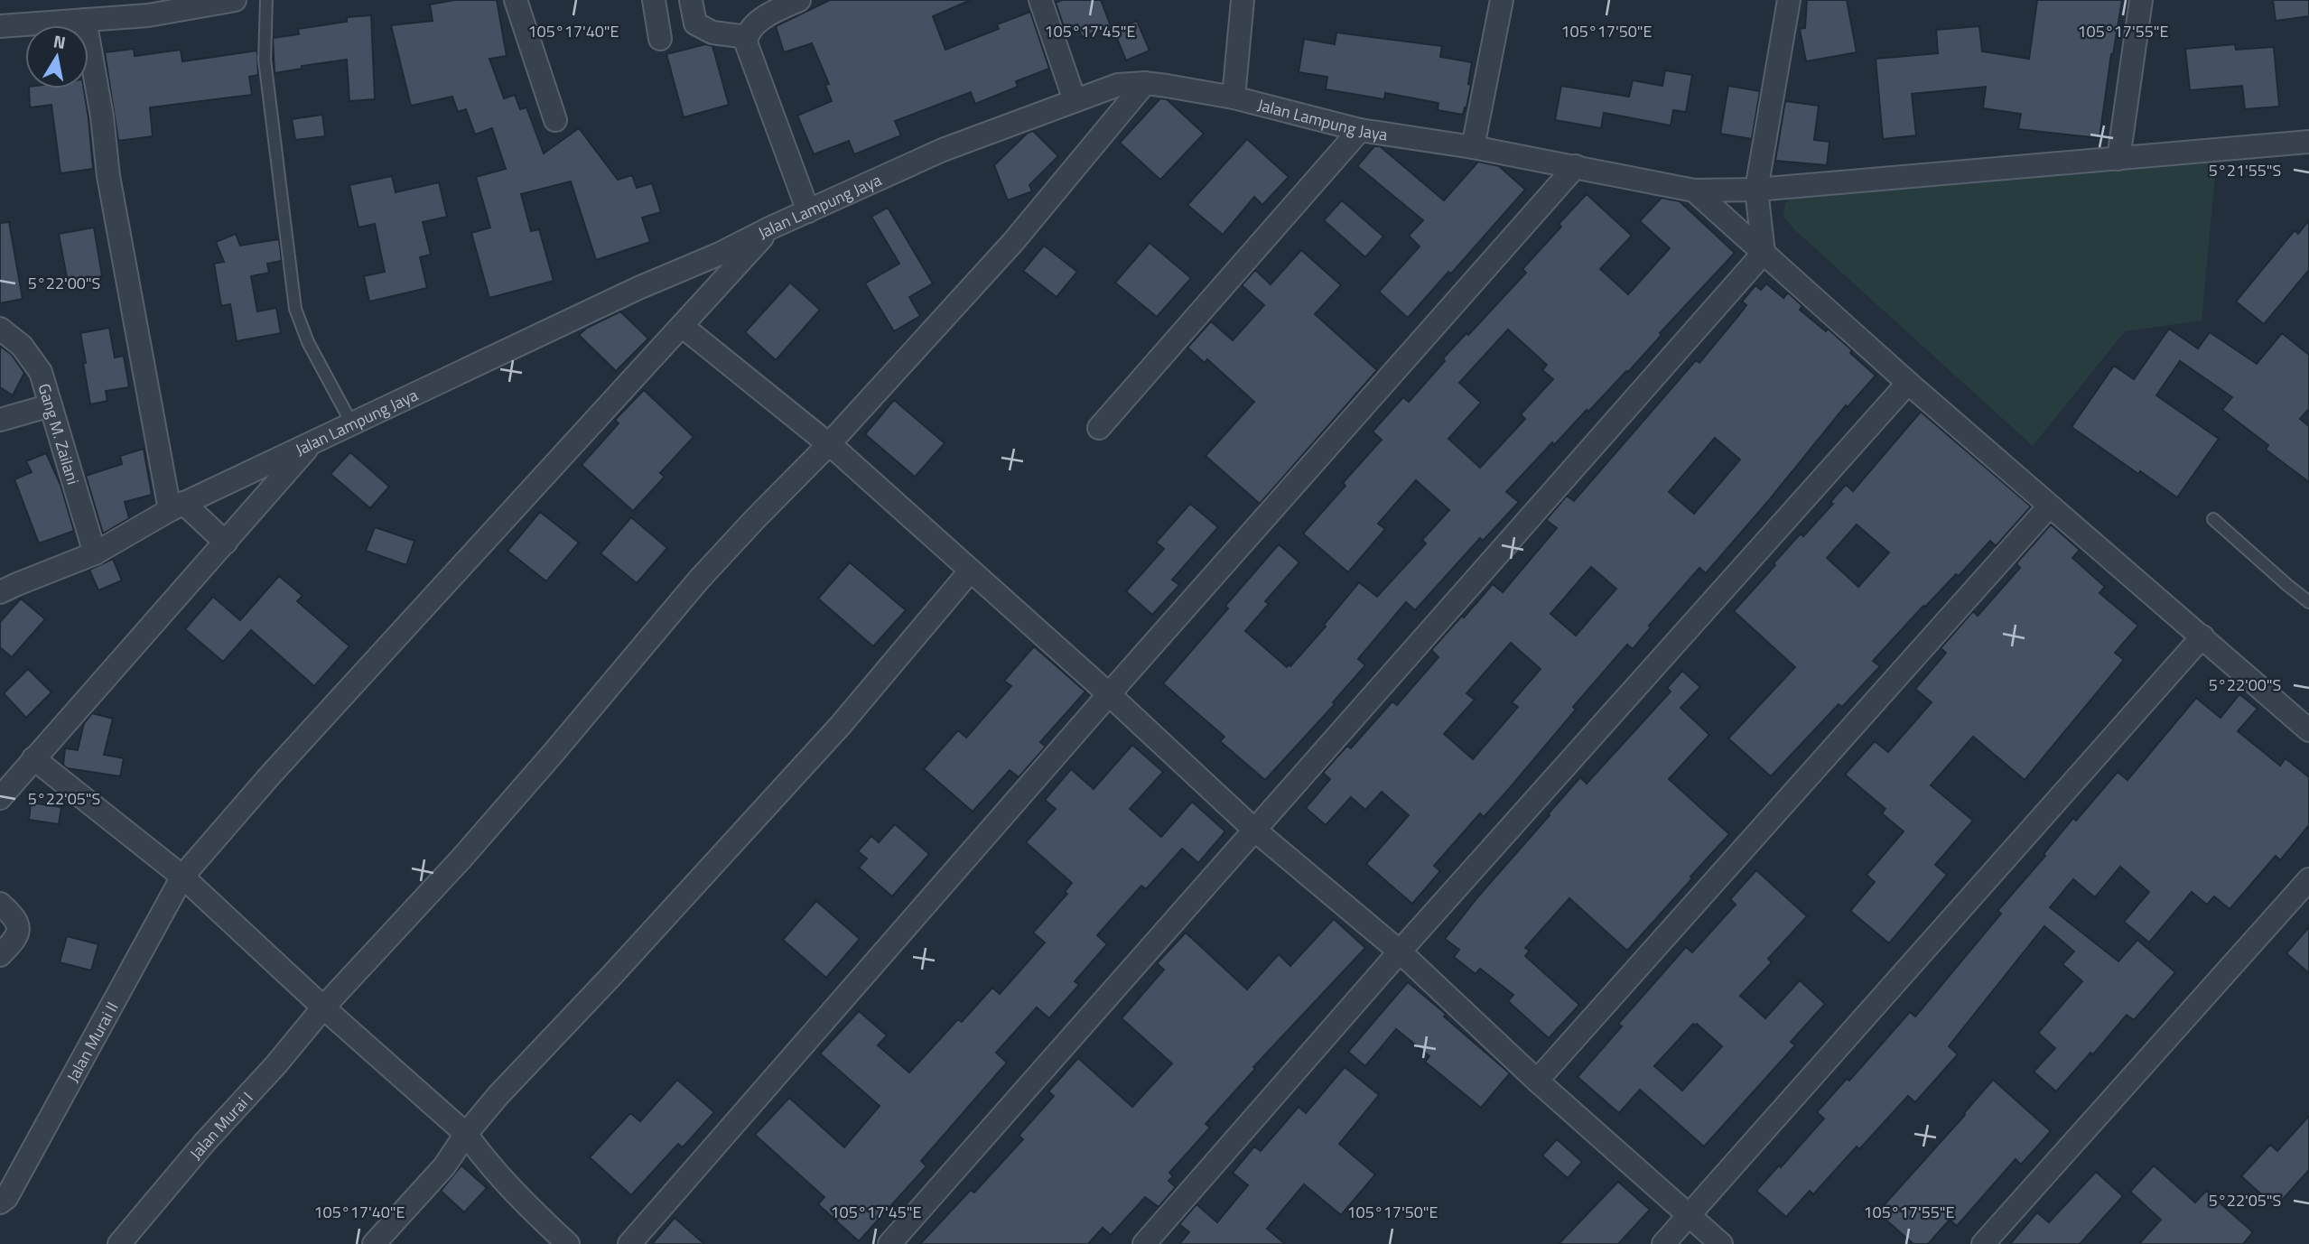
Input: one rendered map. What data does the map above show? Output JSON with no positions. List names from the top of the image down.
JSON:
{
  "streets": {
    "street": [
      "Jalan Lampung Jaya",
      "Gang M. Zailani",
      "Jalan Murai II",
      "Jalan Murai I"
    ]
  },
  "crossings": [
    ["Jalan Lampung Jaya", "Gang M. Zailani"],
    ["Jalan Lampung Jaya", "Jalan Murai II"],
    ["Jalan Lampung Jaya", "Jalan Murai I"]
  ],
  "north": "top",
  "coordinates": [
    "105°17'40\"E",
    "105°17'45\"E",
    "105°17'50\"E",
    "105°17'55\"E",
    "5°21'55\"S",
    "5°22'00\"S",
    "5°22'05\"S"
  ]
}
